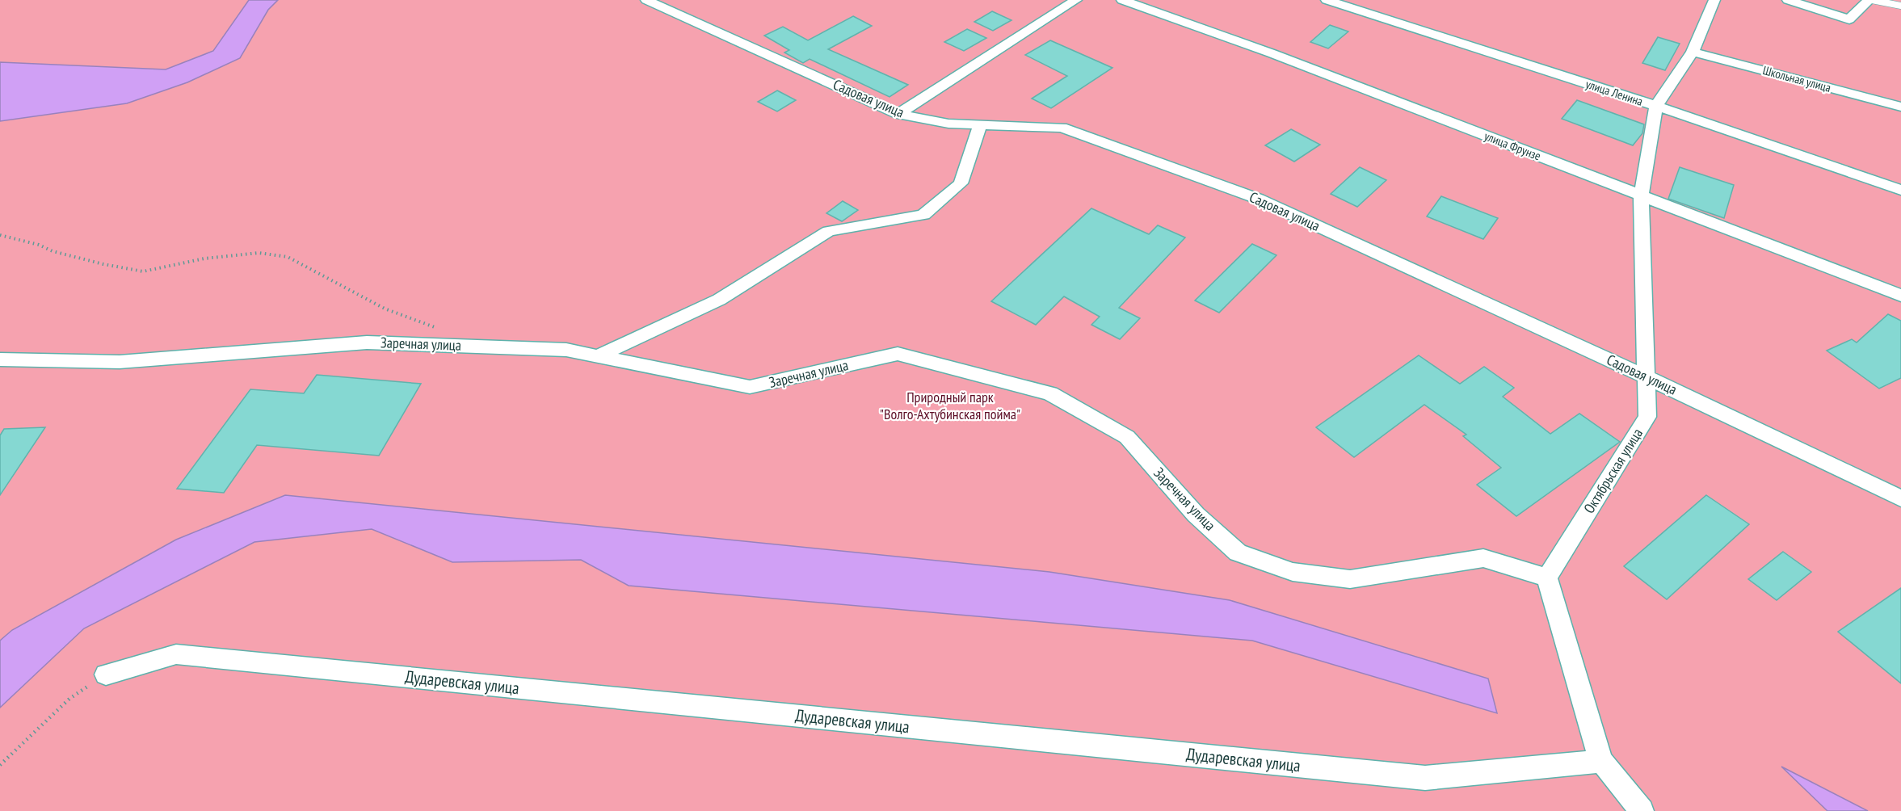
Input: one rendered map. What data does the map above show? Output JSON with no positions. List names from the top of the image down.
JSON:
{
  "streets": {
    "street": [
      "Школьная улица",
      "улица Ленина",
      "Садовая улица",
      "улица Фрунзе",
      "Заречная улица",
      "Октябрьская улица",
      "Дударевская улица"
    ]
  },
  "crossings": [
    ["Школьная улица", "Октябрьская улица"],
    ["улица Ленина", "Октябрьская улица"],
    ["Садовая улица", "Октябрьская улица"],
    ["улица Фрунзе", "Октябрьская улица"],
    ["Заречная улица", "Октябрьская улица"]
  ],
  "parks": ["Природный парк \"Волго-Ахтубинская пойма\""]
}
